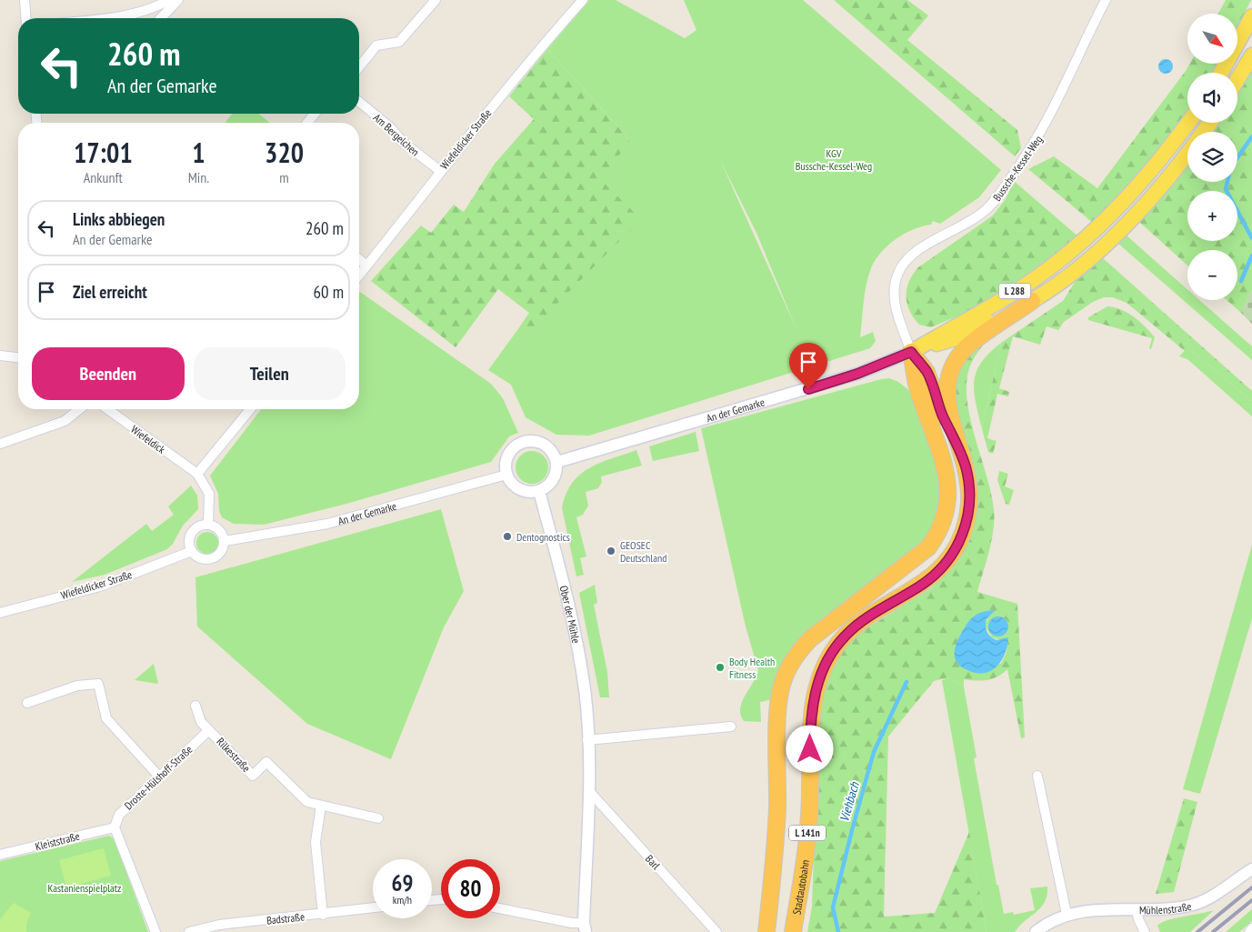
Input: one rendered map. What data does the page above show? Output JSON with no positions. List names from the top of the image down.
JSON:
{
  "streets": {
    "highway": ["L 288", "L 141n", "Stadtautobahn"],
    "street": [
      "Am Bergelchen",
      "Wiefeldicker Straße",
      "Bussche-Kessel-Weg",
      "An der Gemarke",
      "Wiefeldick",
      "Ober der Mühle",
      "Rilkestraße",
      "Droste-Hülshoff-Straße",
      "Kleiststraße",
      "Barl",
      "Mühlenstraße",
      "Badstraße"
    ]
  },
  "crossings": [
    ["Am Bergelchen", "Wiefeldicker Straße"],
    ["Wiefeldicker Straße", "An der Gemarke"],
    ["Bussche-Kessel-Weg", "L 288"],
    ["Bussche-Kessel-Weg", "An der Gemarke"],
    ["Bussche-Kessel-Weg", "L 141n"],
    ["L 288", "An der Gemarke"],
    ["L 288", "L 141n"],
    ["L 288", "Stadtautobahn"],
    ["An der Gemarke", "Ober der Mühle"],
    ["An der Gemarke", "L 141n"],
    ["Ober der Mühle", "Barl"],
    ["Rilkestraße", "Droste-Hülshoff-Straße"],
    ["Droste-Hülshoff-Straße", "Kleiststraße"]
  ],
  "water": ["Viehbach"],
  "parks": ["KGV Bussche-Kessel-Weg", "Kastanienspielplatz"],
  "places": ["Dentognostics", "GEOSEC Deutschland", "Body Health Fitness"],
  "north": "bottom right",
  "page": {
    "map_buttons": ["+", "−"],
    "turn": ["260 m", "An der Gemarke"],
    "eta": [
      "17:01",
      "Ankunft",
      "1",
      "Min.",
      "320",
      "m"
    ],
    "list": [
      {
        "name": "Links abbiegen",
        "note": "An der Gemarke",
        "value": "260 m"
      },
      {
        "name": "Ziel erreicht",
        "value": "60 m"
      }
    ],
    "buttons": ["Beenden", "Teilen"],
    "speed": "69 km/h",
    "limit": "80"
  }
}
